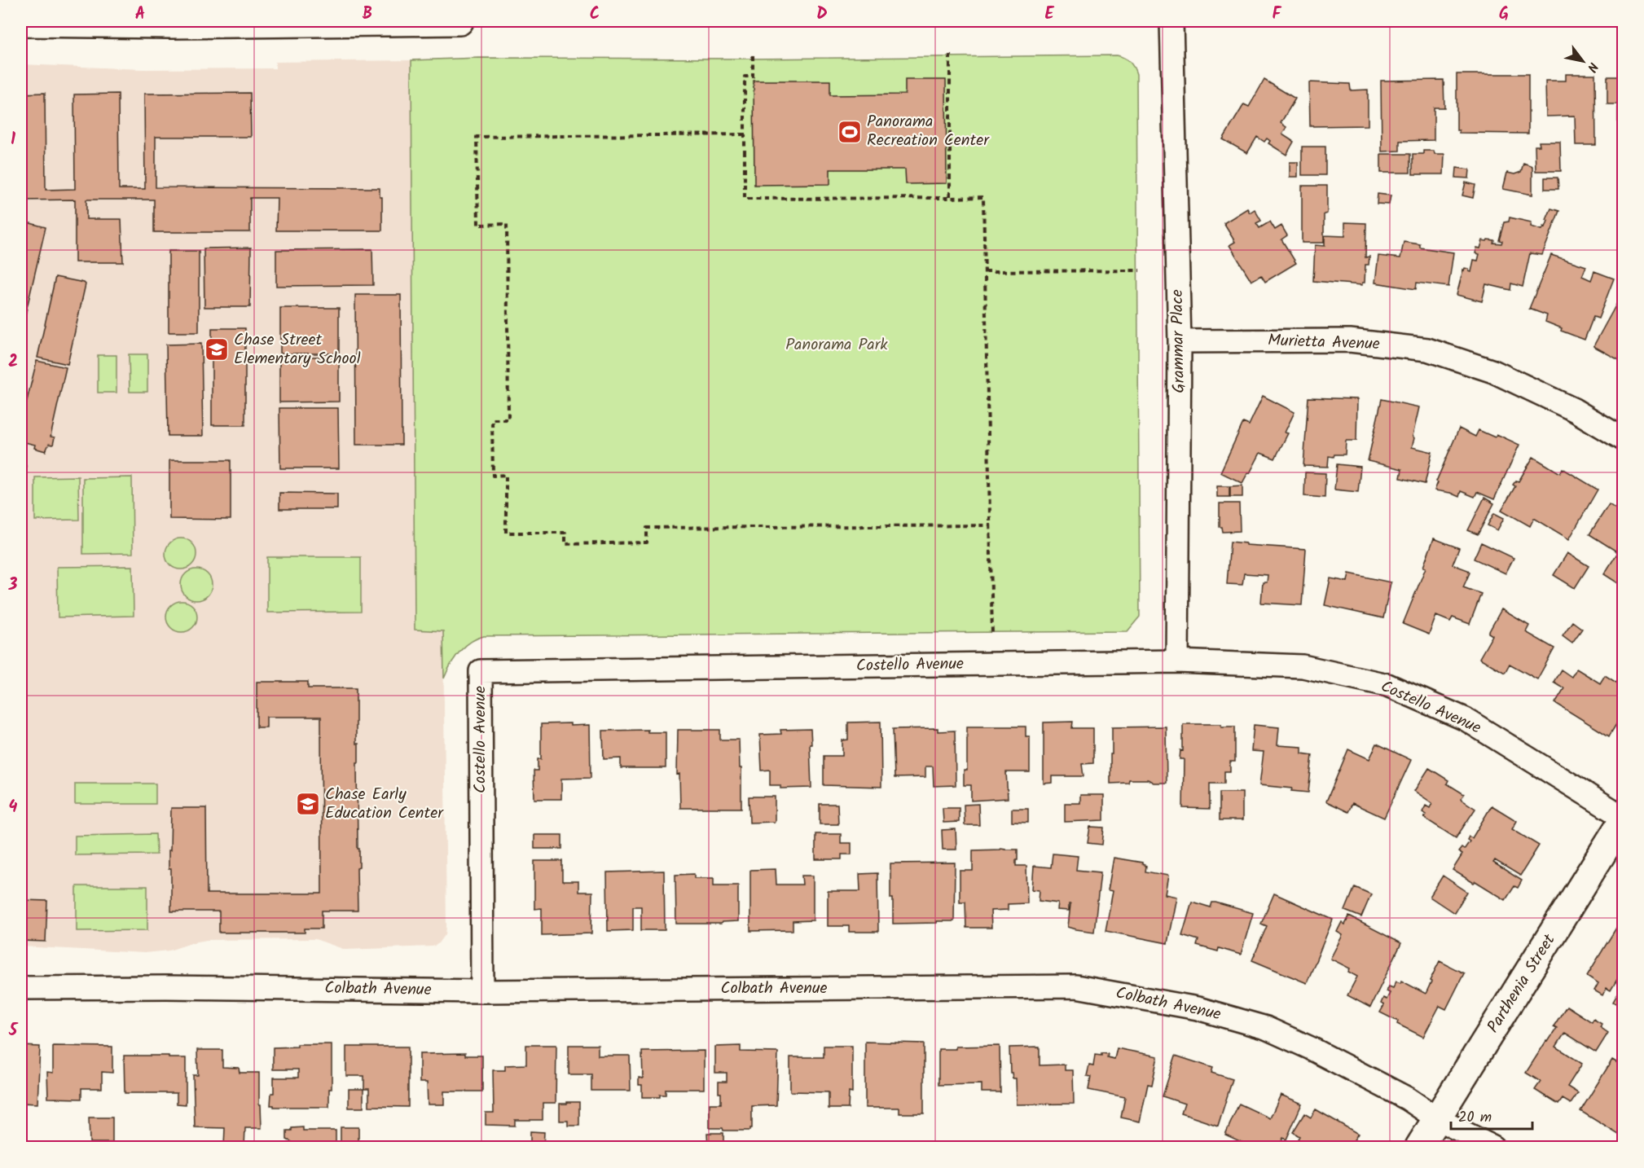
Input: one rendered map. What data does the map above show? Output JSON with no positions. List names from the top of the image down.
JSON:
{
  "streets": {
    "street": [
      "Grammar Place",
      "Murietta Avenue",
      "Costello Avenue",
      "Parthenia Street",
      "Colbath Avenue"
    ]
  },
  "crossings": [
    ["Grammar Place", "Murietta Avenue"],
    ["Grammar Place", "Costello Avenue"],
    ["Costello Avenue", "Parthenia Street"],
    ["Costello Avenue", "Colbath Avenue"],
    ["Parthenia Street", "Colbath Avenue"]
  ],
  "parks": ["Panorama Park"],
  "places": {
    "sports": ["Panorama Recreation Center"],
    "school or university": ["Chase Street Elementary School", "Chase Early Education Center"]
  },
  "scale_bar": "20 m",
  "north": "bottom right",
  "grid": {
    "columns": [
      "A",
      "B",
      "C",
      "D",
      "E",
      "F",
      "G"
    ],
    "rows": [
      "1",
      "2",
      "3",
      "4",
      "5"
    ]
  }
}
